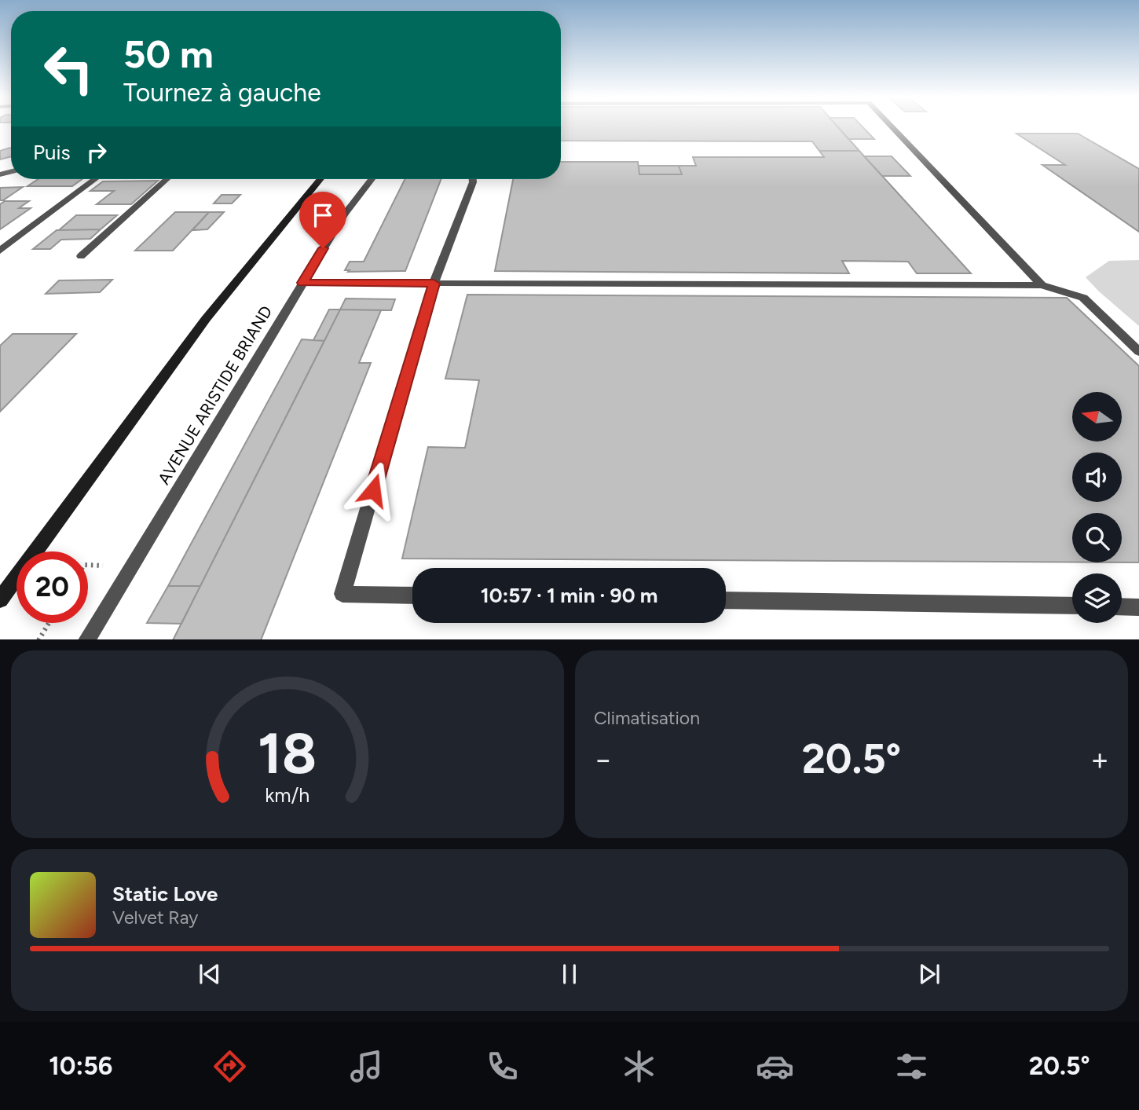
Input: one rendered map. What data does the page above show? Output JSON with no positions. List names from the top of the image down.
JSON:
{
  "streets": {
    "street": ["AVENUE ARISTIDE BRIAND"]
  },
  "north": "left",
  "page": {
    "turn": ["50 m", "Tournez à gauche"],
    "then": "Puis",
    "limit": "20",
    "trip": "10:57 · 1 min · 90 m",
    "tile": "Climatisation",
    "heat": ["−", "20.5°", "+"],
    "song": ["Static Love", "Velvet Ray"],
    "tabs": ["10:56", "20.5°"],
    "gauge": ["18", "km/h"]
  }
}
